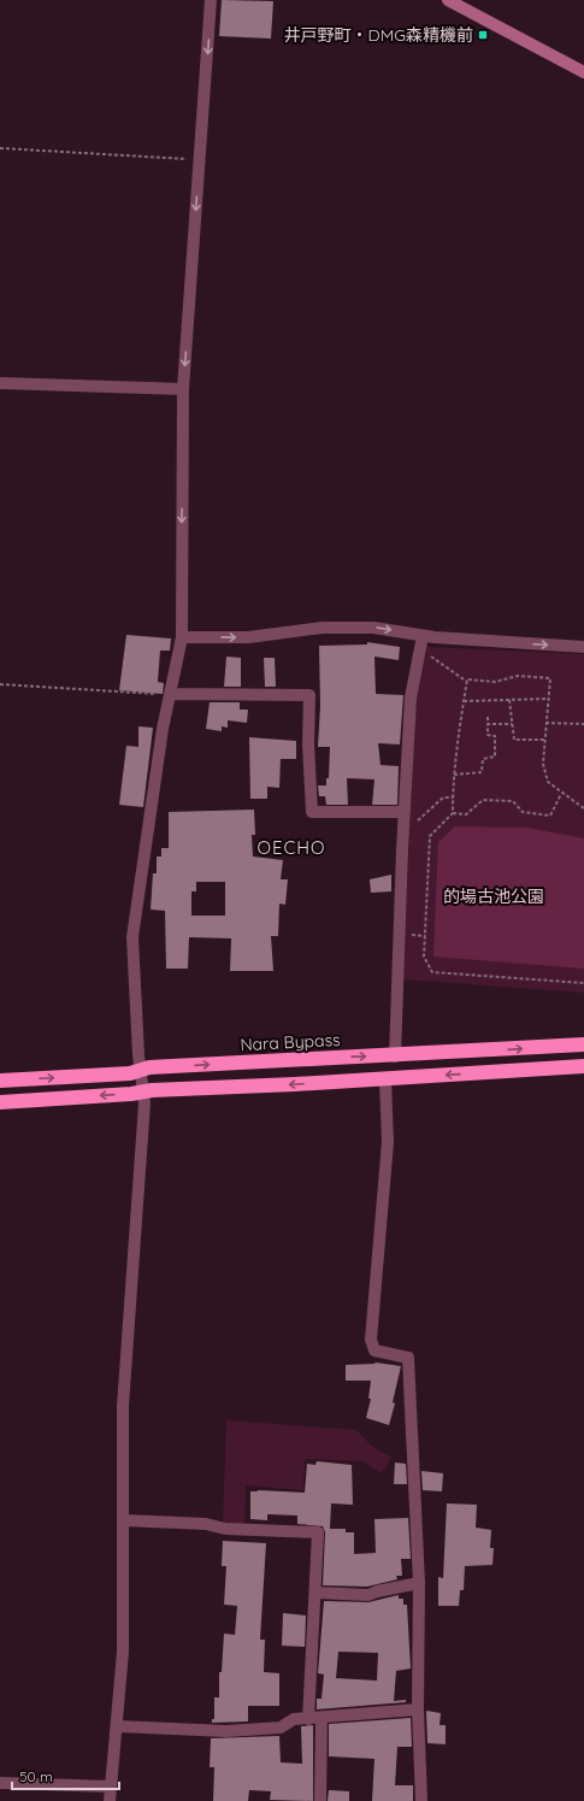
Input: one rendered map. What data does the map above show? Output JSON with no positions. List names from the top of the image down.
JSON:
{
  "streets": {
    "highway": ["Nara Bypass"]
  },
  "districts": ["OECHO"],
  "parks": ["的場古池公園"],
  "places": {
    "transit": ["井戸野町・DMG森精機前"]
  },
  "scale_bar": "50 m"
}
